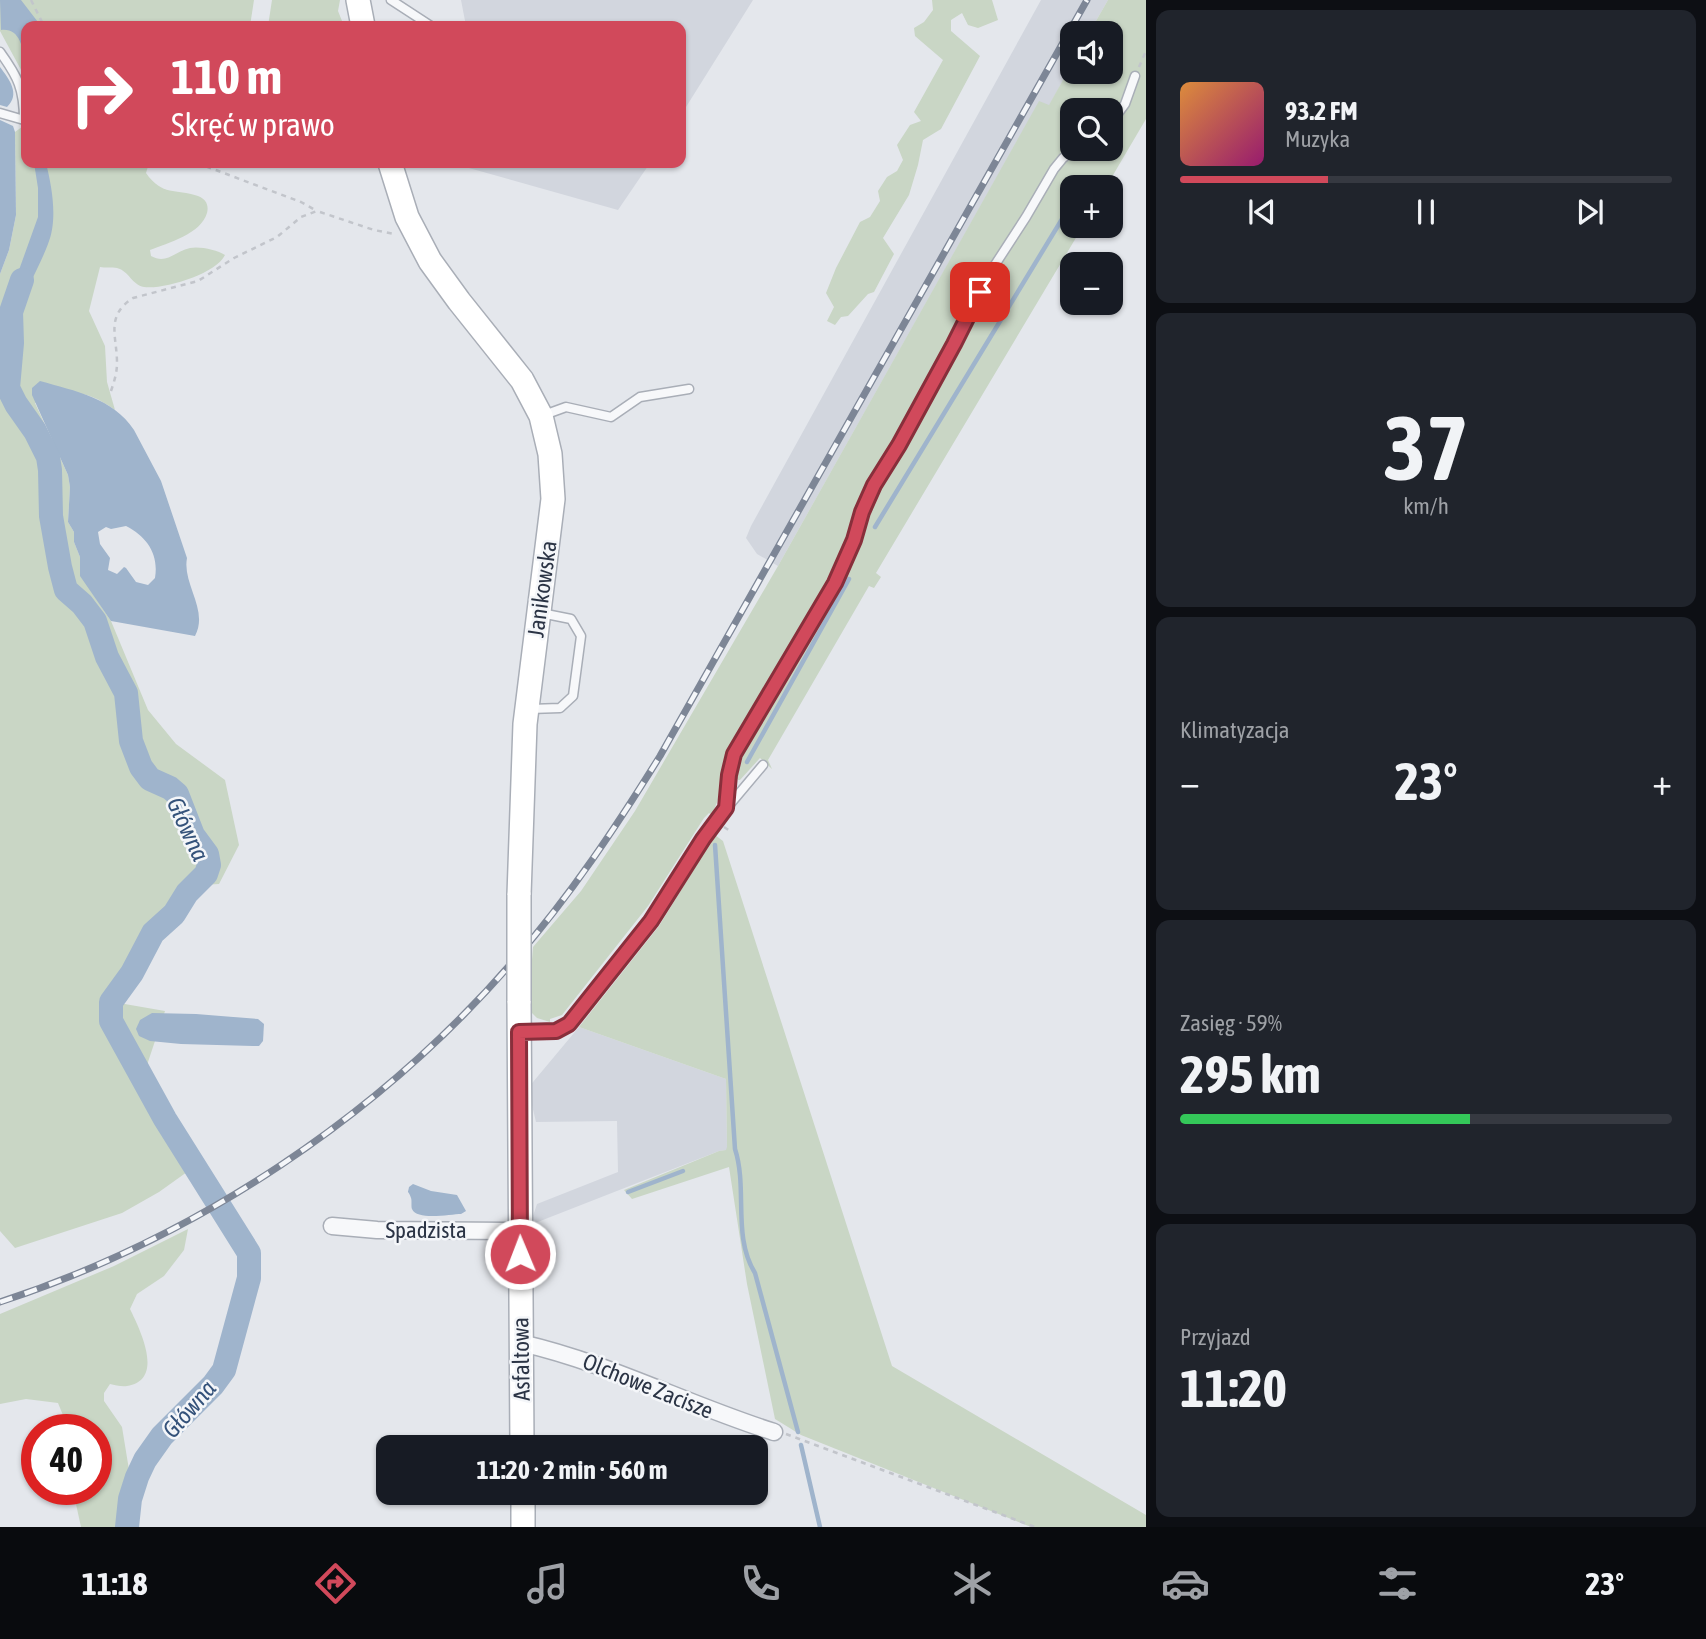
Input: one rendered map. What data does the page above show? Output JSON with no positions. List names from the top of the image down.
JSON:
{
  "streets": {
    "street": [
      "Janikowska",
      "Spadzista",
      "Asfaltowa",
      "Olchowe Zacisze"
    ]
  },
  "crossings": [
    ["Janikowska", "Asfaltowa"],
    ["Spadzista", "Asfaltowa"],
    ["Asfaltowa", "Olchowe Zacisze"]
  ],
  "water": ["Główna"],
  "page": {
    "map_buttons": ["+", "−"],
    "turn": ["110 m", "Skręć w prawo"],
    "song": ["93.2 FM", "Muzyka"],
    "tile": [
      ["37", "km/h"],
      "Klimatyzacja",
      ["Zasięg · 59%", "295 km"],
      ["Przyjazd", "11:20"]
    ],
    "heat": ["−", "23°", "+"],
    "limit": "40",
    "trip": "11:20 · 2 min · 560 m",
    "tabs": ["11:18", "23°"]
  }
}
